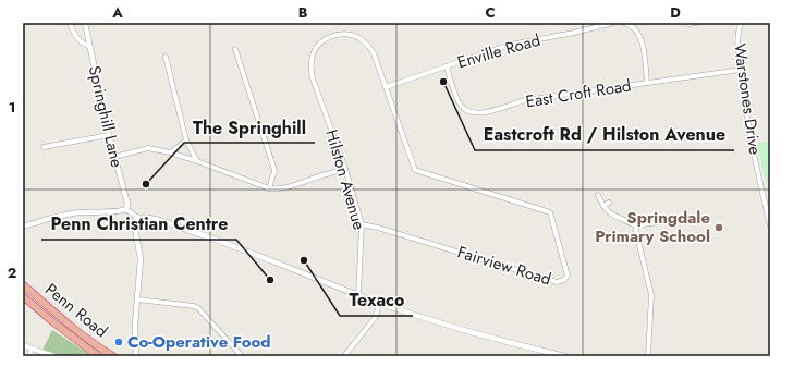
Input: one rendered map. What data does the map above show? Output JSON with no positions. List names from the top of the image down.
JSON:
{
  "streets": {
    "highway": ["Penn Road"],
    "street": [
      "Enville Road",
      "East Croft Road",
      "Warstones Drive",
      "Springhill Lane",
      "Hilston Avenue",
      "Fairview Road"
    ]
  },
  "crossings": [
    ["Enville Road", "East Croft Road"],
    ["Enville Road", "Hilston Avenue"],
    ["East Croft Road", "Warstones Drive"],
    ["Hilston Avenue", "Fairview Road"]
  ],
  "places": [
    "Eastcroft Rd / Hilston Avenue",
    "The Springhill",
    "Springdale Primary School",
    "Texaco",
    "Penn Christian Centre",
    "Co-Operative Food"
  ],
  "grid": {
    "columns": [
      "A",
      "B",
      "C",
      "D"
    ],
    "rows": ["1", "2"]
  }
}
